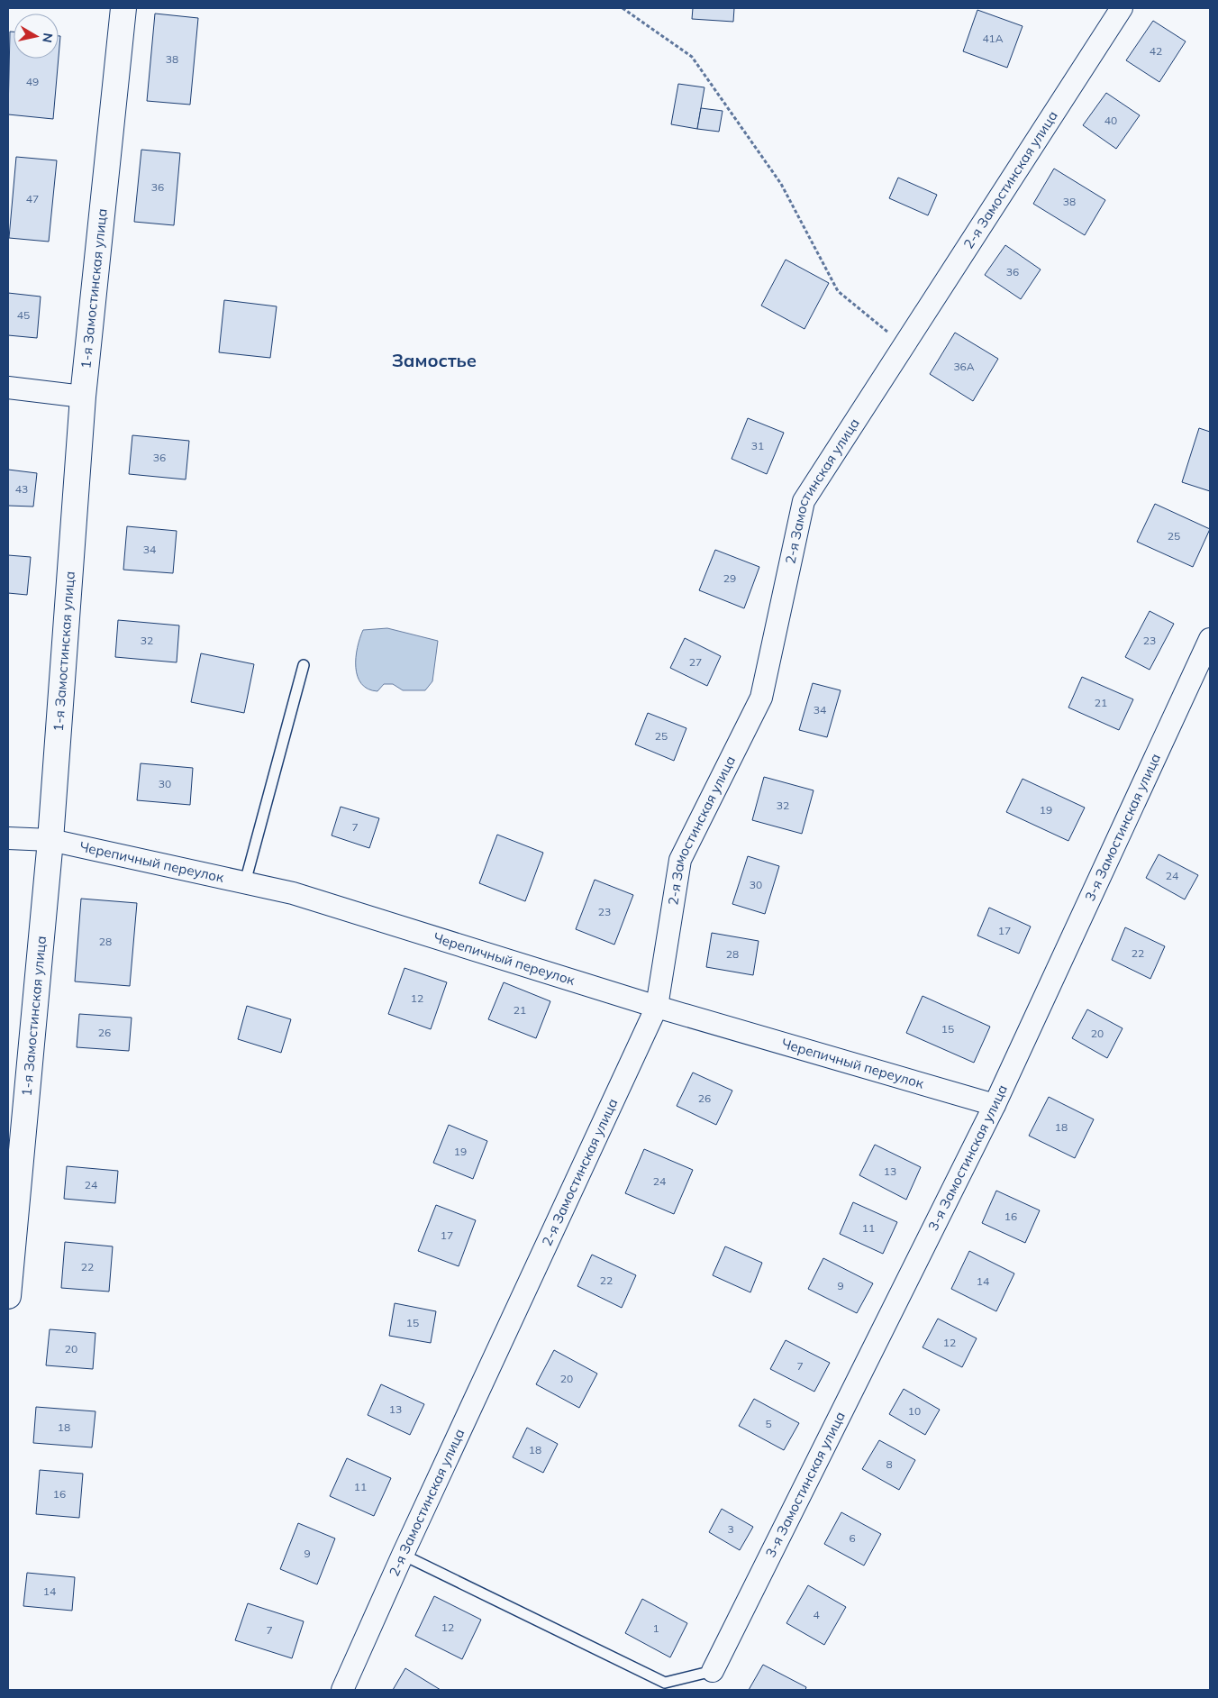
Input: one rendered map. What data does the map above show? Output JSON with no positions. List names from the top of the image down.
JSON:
{
  "streets": {
    "street": [
      "2-я Замостинская улица",
      "1-я Замостинская улица",
      "3-я Замостинская улица",
      "Черепичный переулок"
    ]
  },
  "crossings": [
    ["2-я Замостинская улица", "Черепичный переулок"],
    ["1-я Замостинская улица", "Черепичный переулок"],
    ["3-я Замостинская улица", "Черепичный переулок"]
  ],
  "districts": ["Замостье"],
  "house_numbers": [
    "41А",
    "42",
    "38",
    "49",
    "40",
    "36",
    "47",
    "38",
    "36",
    "45",
    "36А",
    "31",
    "36",
    "43",
    "25",
    "34",
    "29",
    "32",
    "23",
    "27",
    "21",
    "34",
    "25",
    "30",
    "32",
    "19",
    "7",
    "24",
    "30",
    "23",
    "17",
    "28",
    "22",
    "28",
    "12",
    "21",
    "15",
    "26",
    "20",
    "26",
    "18",
    "19",
    "13",
    "24",
    "24",
    "16",
    "11",
    "17",
    "22",
    "22",
    "14",
    "9",
    "15",
    "12",
    "20",
    "7",
    "20",
    "13",
    "10",
    "5",
    "18",
    "18",
    "8",
    "11",
    "16",
    "3",
    "6",
    "9",
    "14",
    "4",
    "12",
    "1",
    "7"
  ],
  "north": "right"
}
